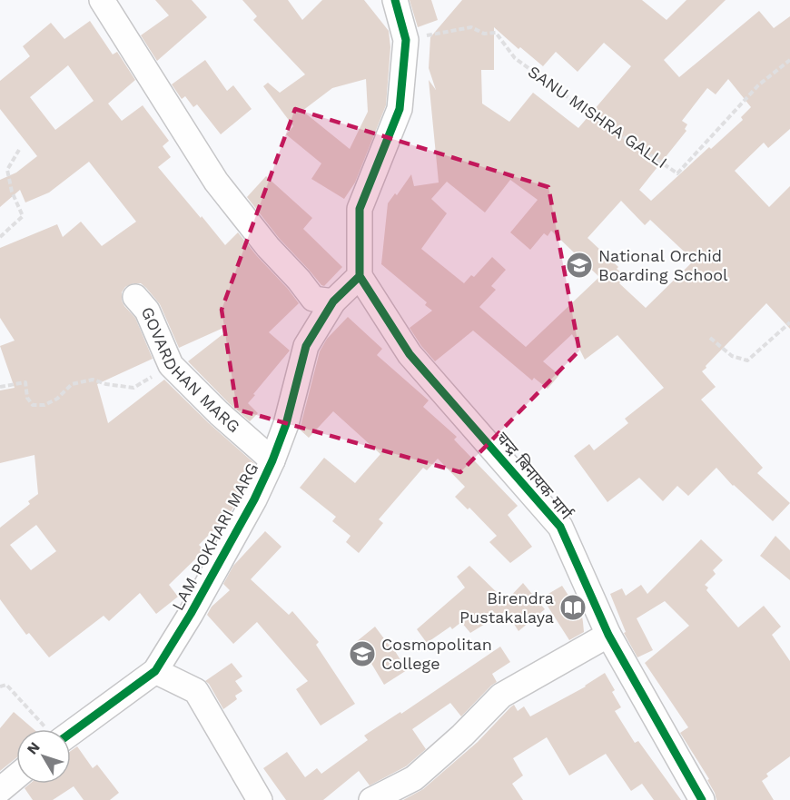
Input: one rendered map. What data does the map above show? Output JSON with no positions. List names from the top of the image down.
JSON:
{
  "streets": {
    "street": ["GOVARDHAN MARG", "चन्द्र बिनायक मार्ग", "LAM POKHARI MARG"],
    "path": ["SANU MISHRA GALLI"]
  },
  "crossings": [
    ["GOVARDHAN MARG", "LAM POKHARI MARG"]
  ],
  "places": {
    "school or university": ["National Orchid Boarding School", "Cosmopolitan College"],
    "library": ["Birendra Pustakalaya"]
  },
  "north": "top left"
}
